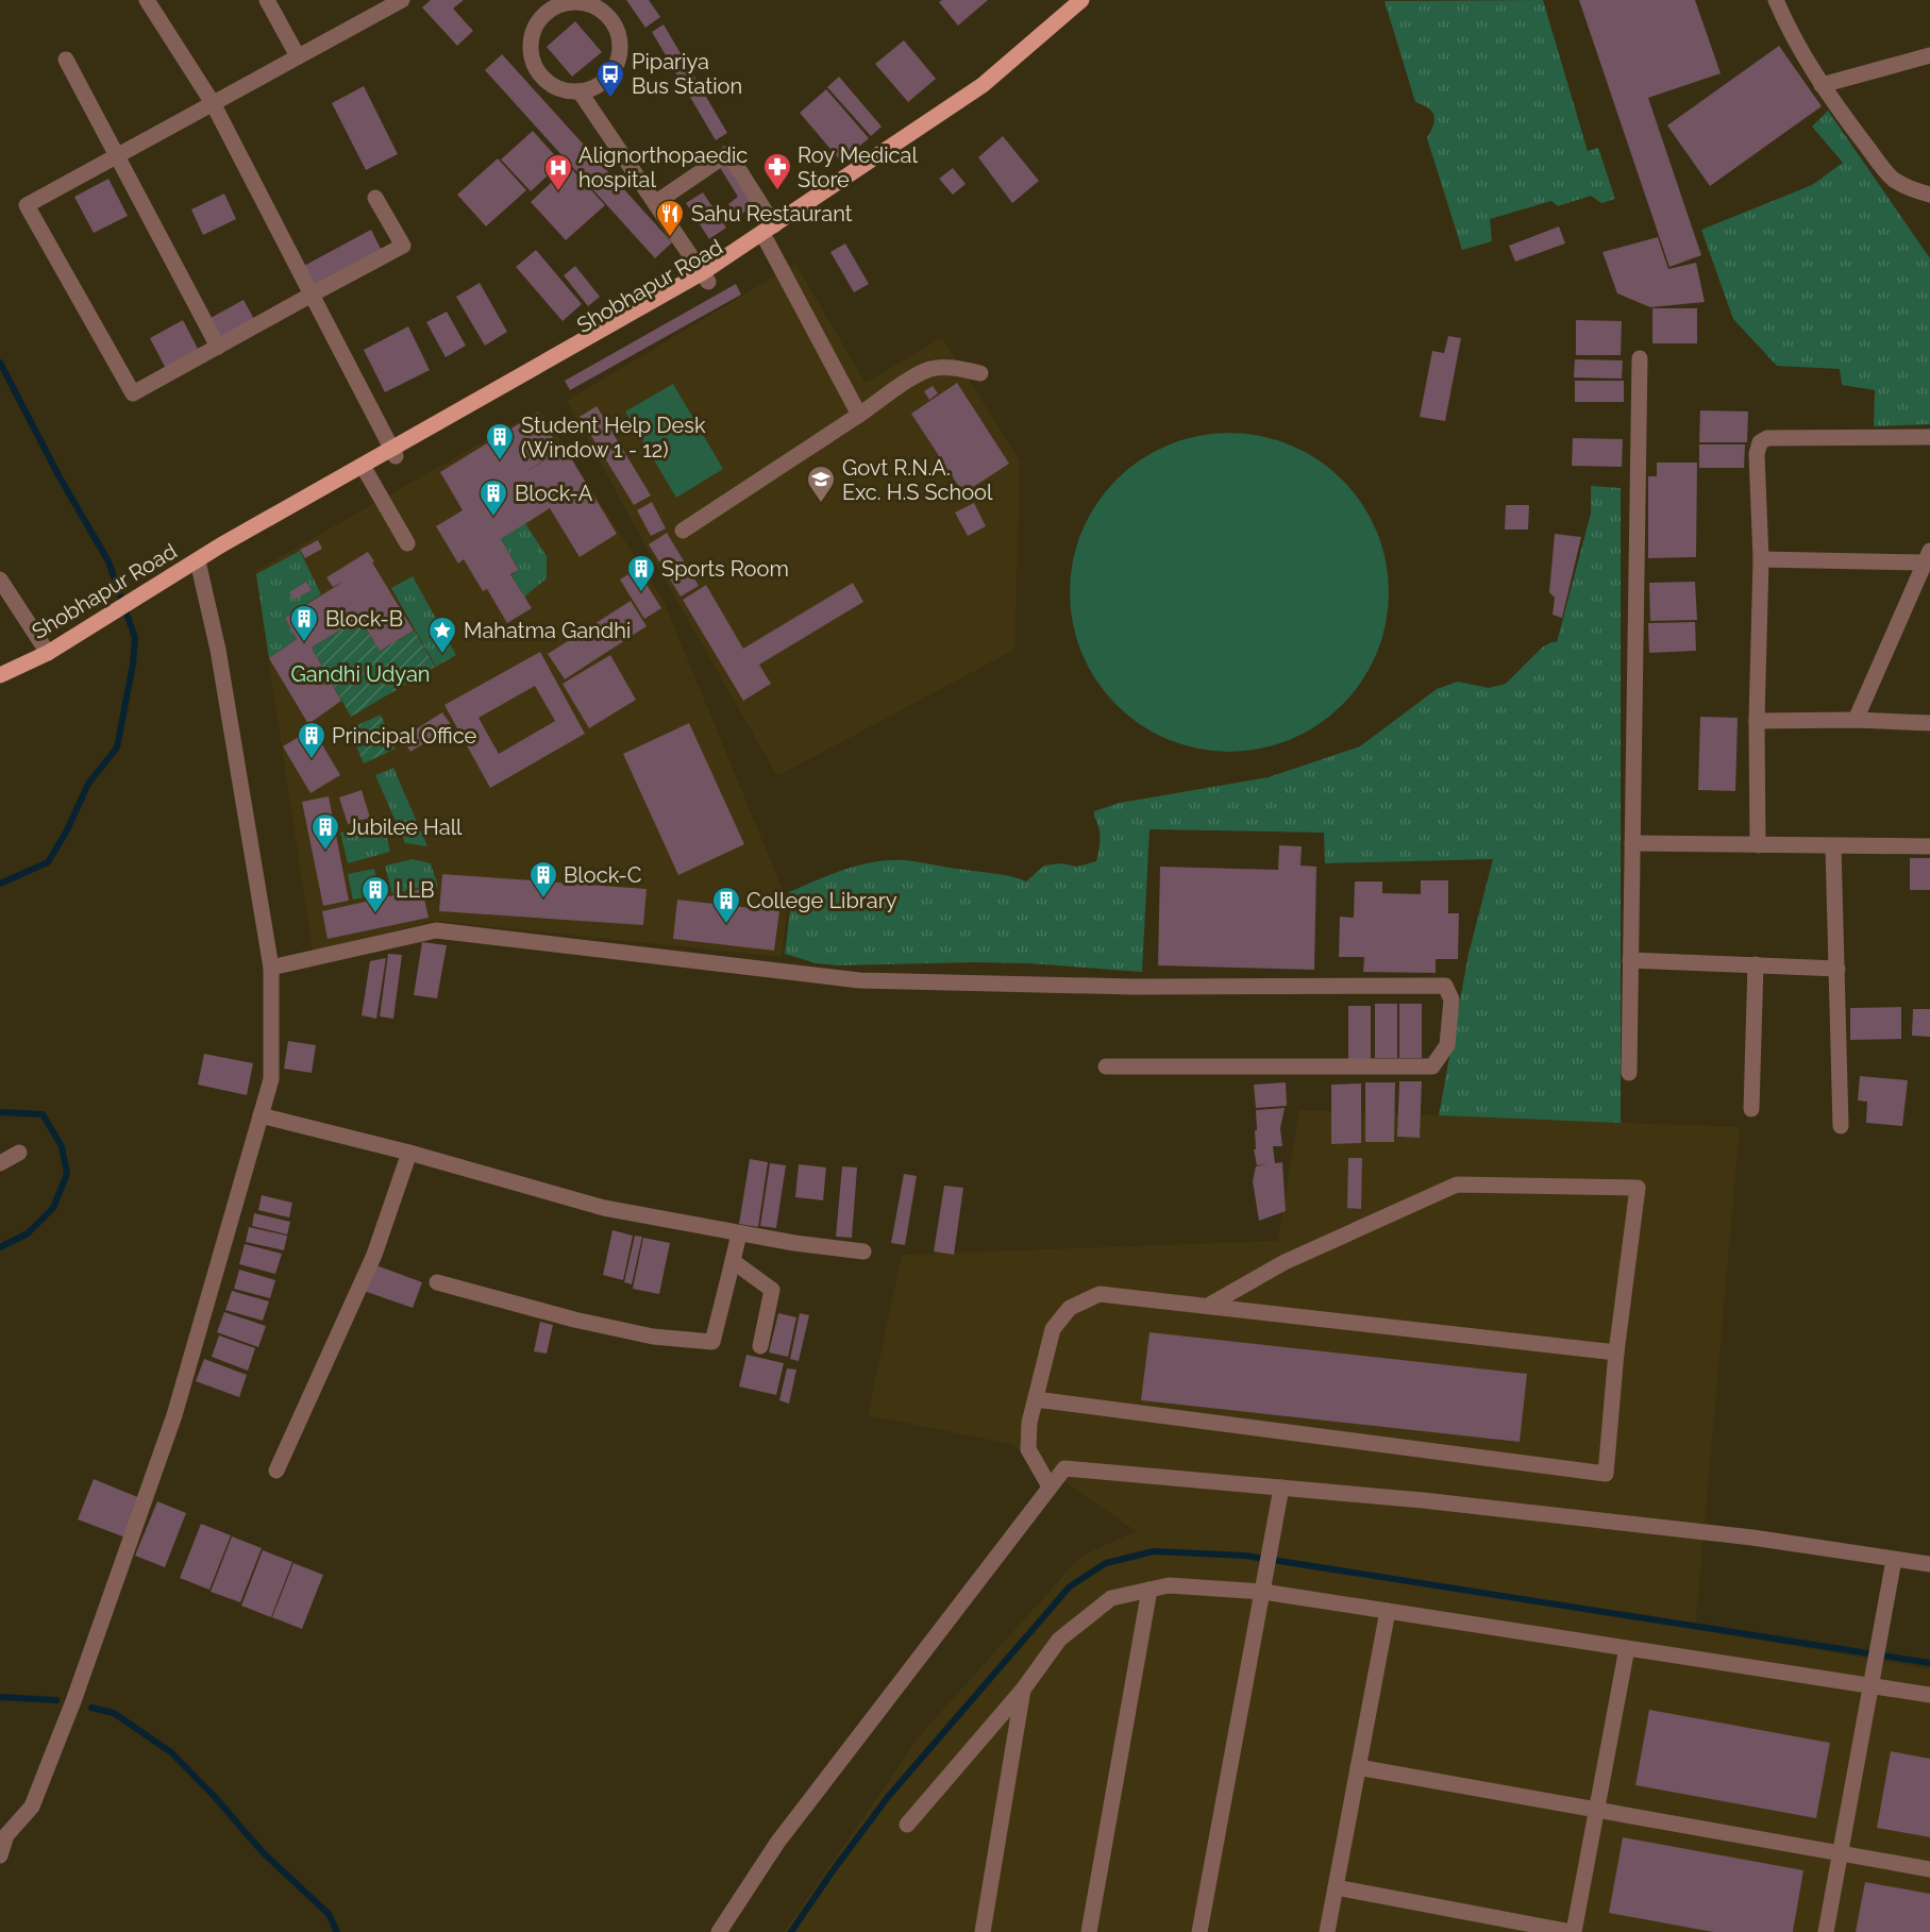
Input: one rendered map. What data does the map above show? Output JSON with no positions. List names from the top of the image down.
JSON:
{
  "streets": {
    "main road": ["Shobhapur Road"]
  },
  "parks": ["Gandhi Udyan"],
  "places": {
    "bus stop": ["Pipariya Bus Station"],
    "pharmacy": ["Roy Medical Store"],
    "hospital": ["Alignorthopaedic hospital"],
    "restaurant": ["Sahu Restaurant"],
    "building": [
      "Student Help Desk (Window 1 - 12)",
      "Block-A",
      "Sports Room",
      "Block-B",
      "Principal Office",
      "Jubilee Hall",
      "Block-C",
      "LLB",
      "College Library"
    ],
    "school or university": ["Govt R.N.A. Exc. H.S School"],
    "place": ["Mahatma Gandhi"]
  }
}
